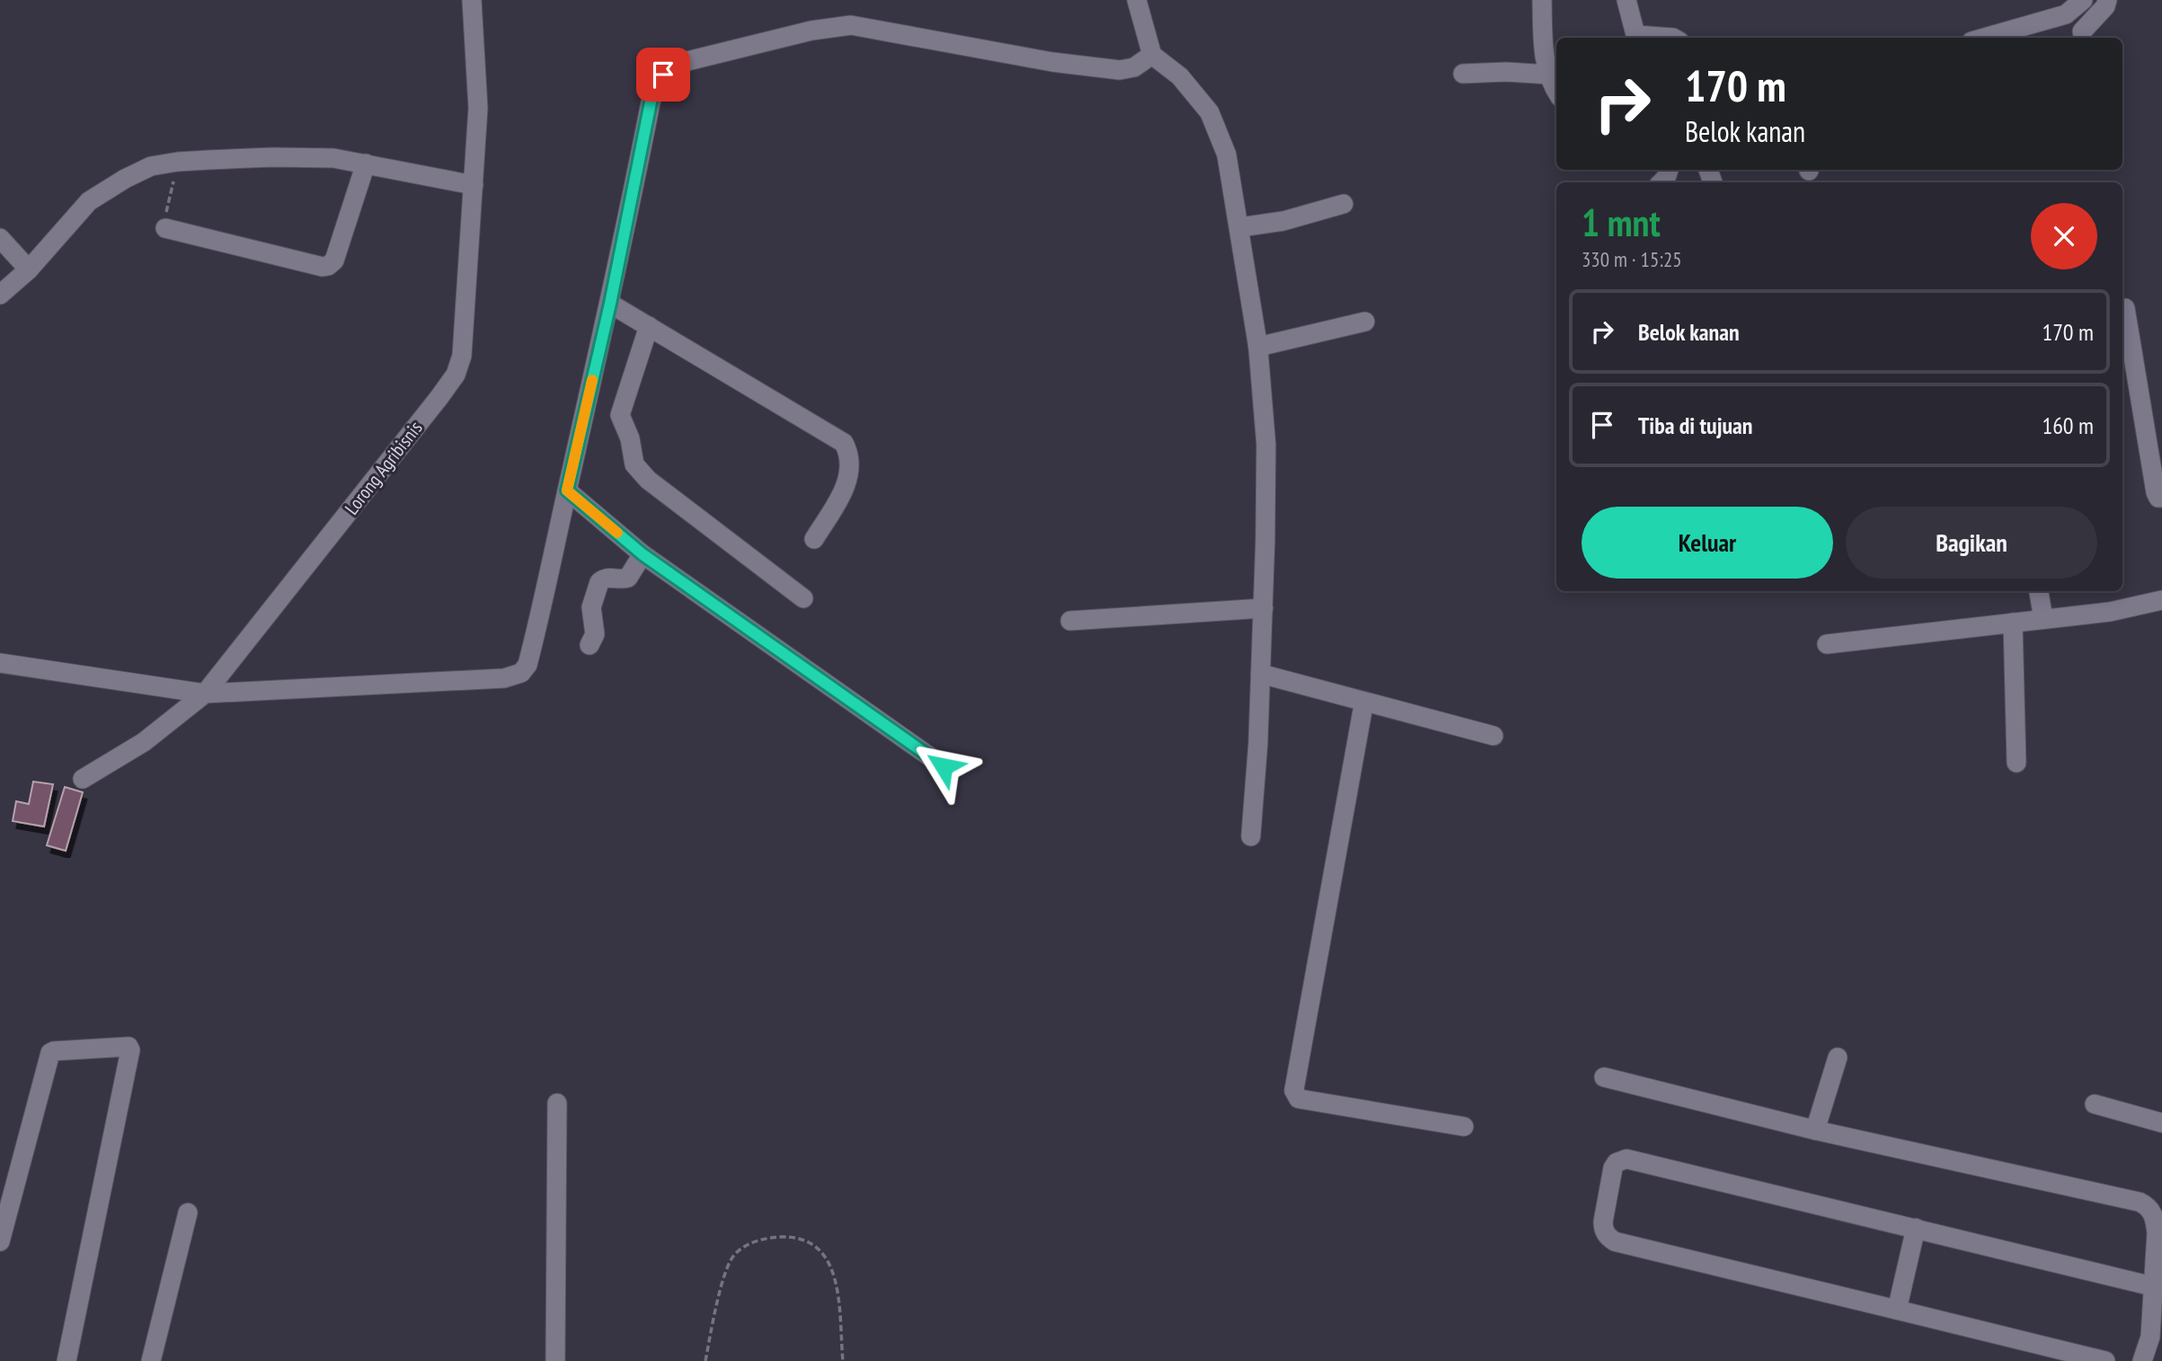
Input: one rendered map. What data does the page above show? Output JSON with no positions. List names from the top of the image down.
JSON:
{
  "streets": {
    "street": ["Lorong Agribisnis"]
  },
  "page": {
    "turn": ["170 m", "Belok kanan"],
    "heading": ["1 mnt", "330 m · 15:25"],
    "list": [
      {
        "name": "Belok kanan",
        "value": "170 m"
      },
      {
        "name": "Tiba di tujuan",
        "value": "160 m"
      }
    ],
    "buttons": ["Keluar", "Bagikan"]
  }
}
